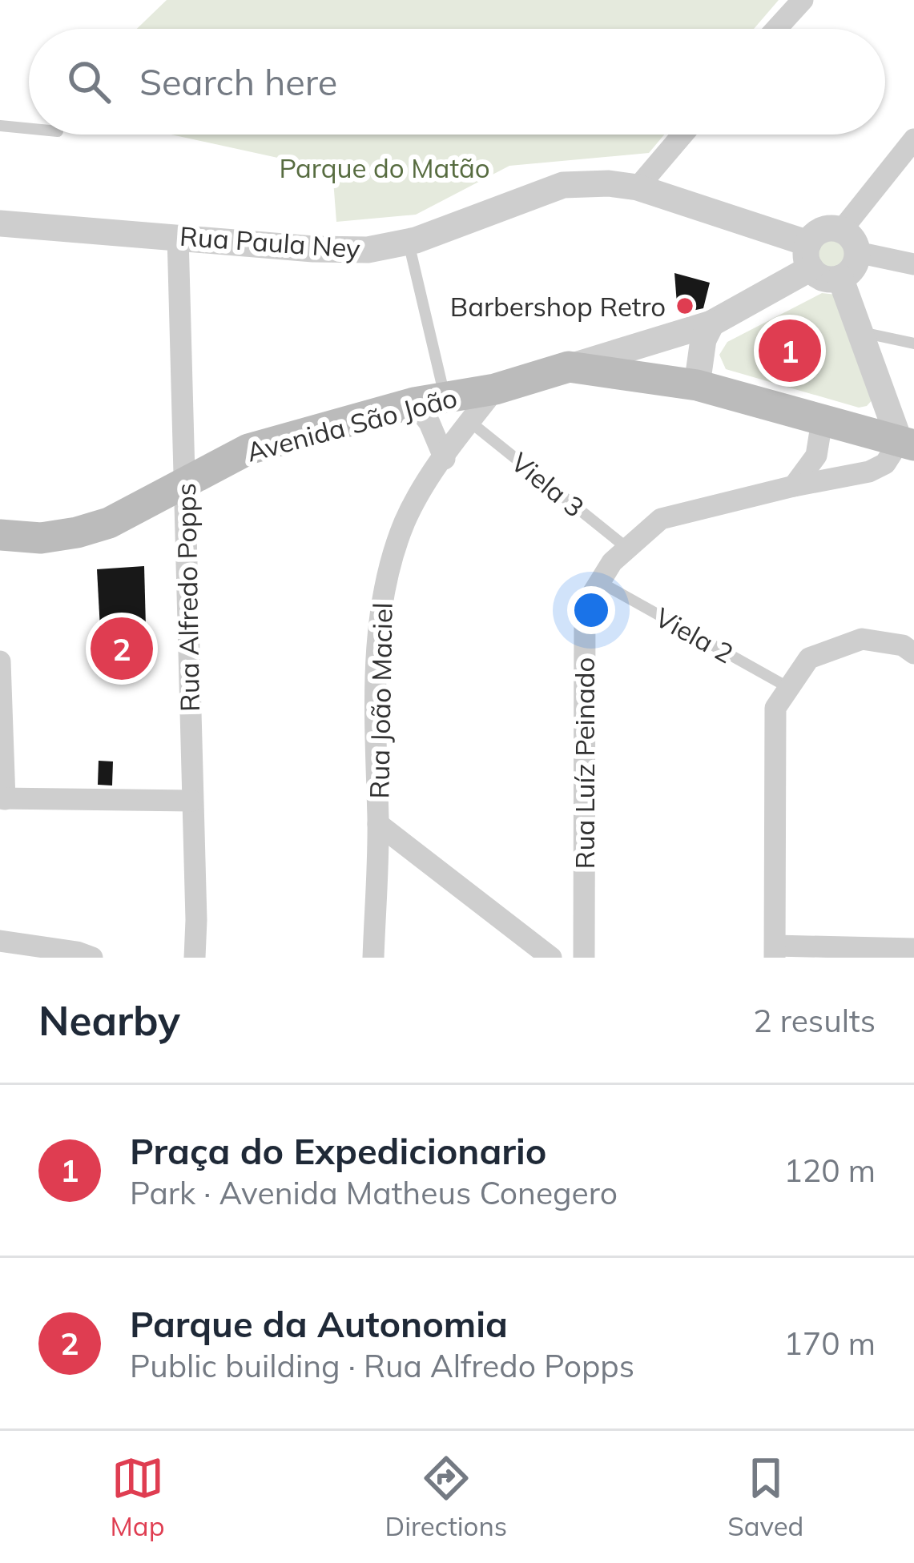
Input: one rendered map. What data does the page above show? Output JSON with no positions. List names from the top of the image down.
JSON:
{
  "streets": {
    "main road": ["Avenida São João"],
    "street": [
      "Rua Paula Ney",
      "Rua Alfredo Popps",
      "Rua João Maciel",
      "Rua Luíz Peinado"
    ],
    "lane": ["Viela 3", "Viela 2"]
  },
  "crossings": [
    ["Rua Paula Ney", "Avenida São João"],
    ["Rua Paula Ney", "Rua Alfredo Popps"],
    ["Avenida São João", "Rua Alfredo Popps"],
    ["Avenida São João", "Rua João Maciel"],
    ["Viela 3", "Rua João Maciel"],
    ["Viela 3", "Rua Luíz Peinado"],
    ["Viela 2", "Rua Luíz Peinado"]
  ],
  "parks": ["Parque do Matão"],
  "places": ["Barbershop Retro"],
  "page": {
    "search": "Search here",
    "pins": ["1", "2"],
    "heading": ["Nearby", "2 results"],
    "list": [
      {
        "mark": "1",
        "name": "Praça do Expedicionario",
        "note": "Park · Avenida Matheus Conegero",
        "value": "120 m"
      },
      {
        "mark": "2",
        "name": "Parque da Autonomia",
        "note": "Public building · Rua Alfredo Popps",
        "value": "170 m"
      }
    ],
    "nav": ["Map", "Directions", "Saved"]
  }
}
